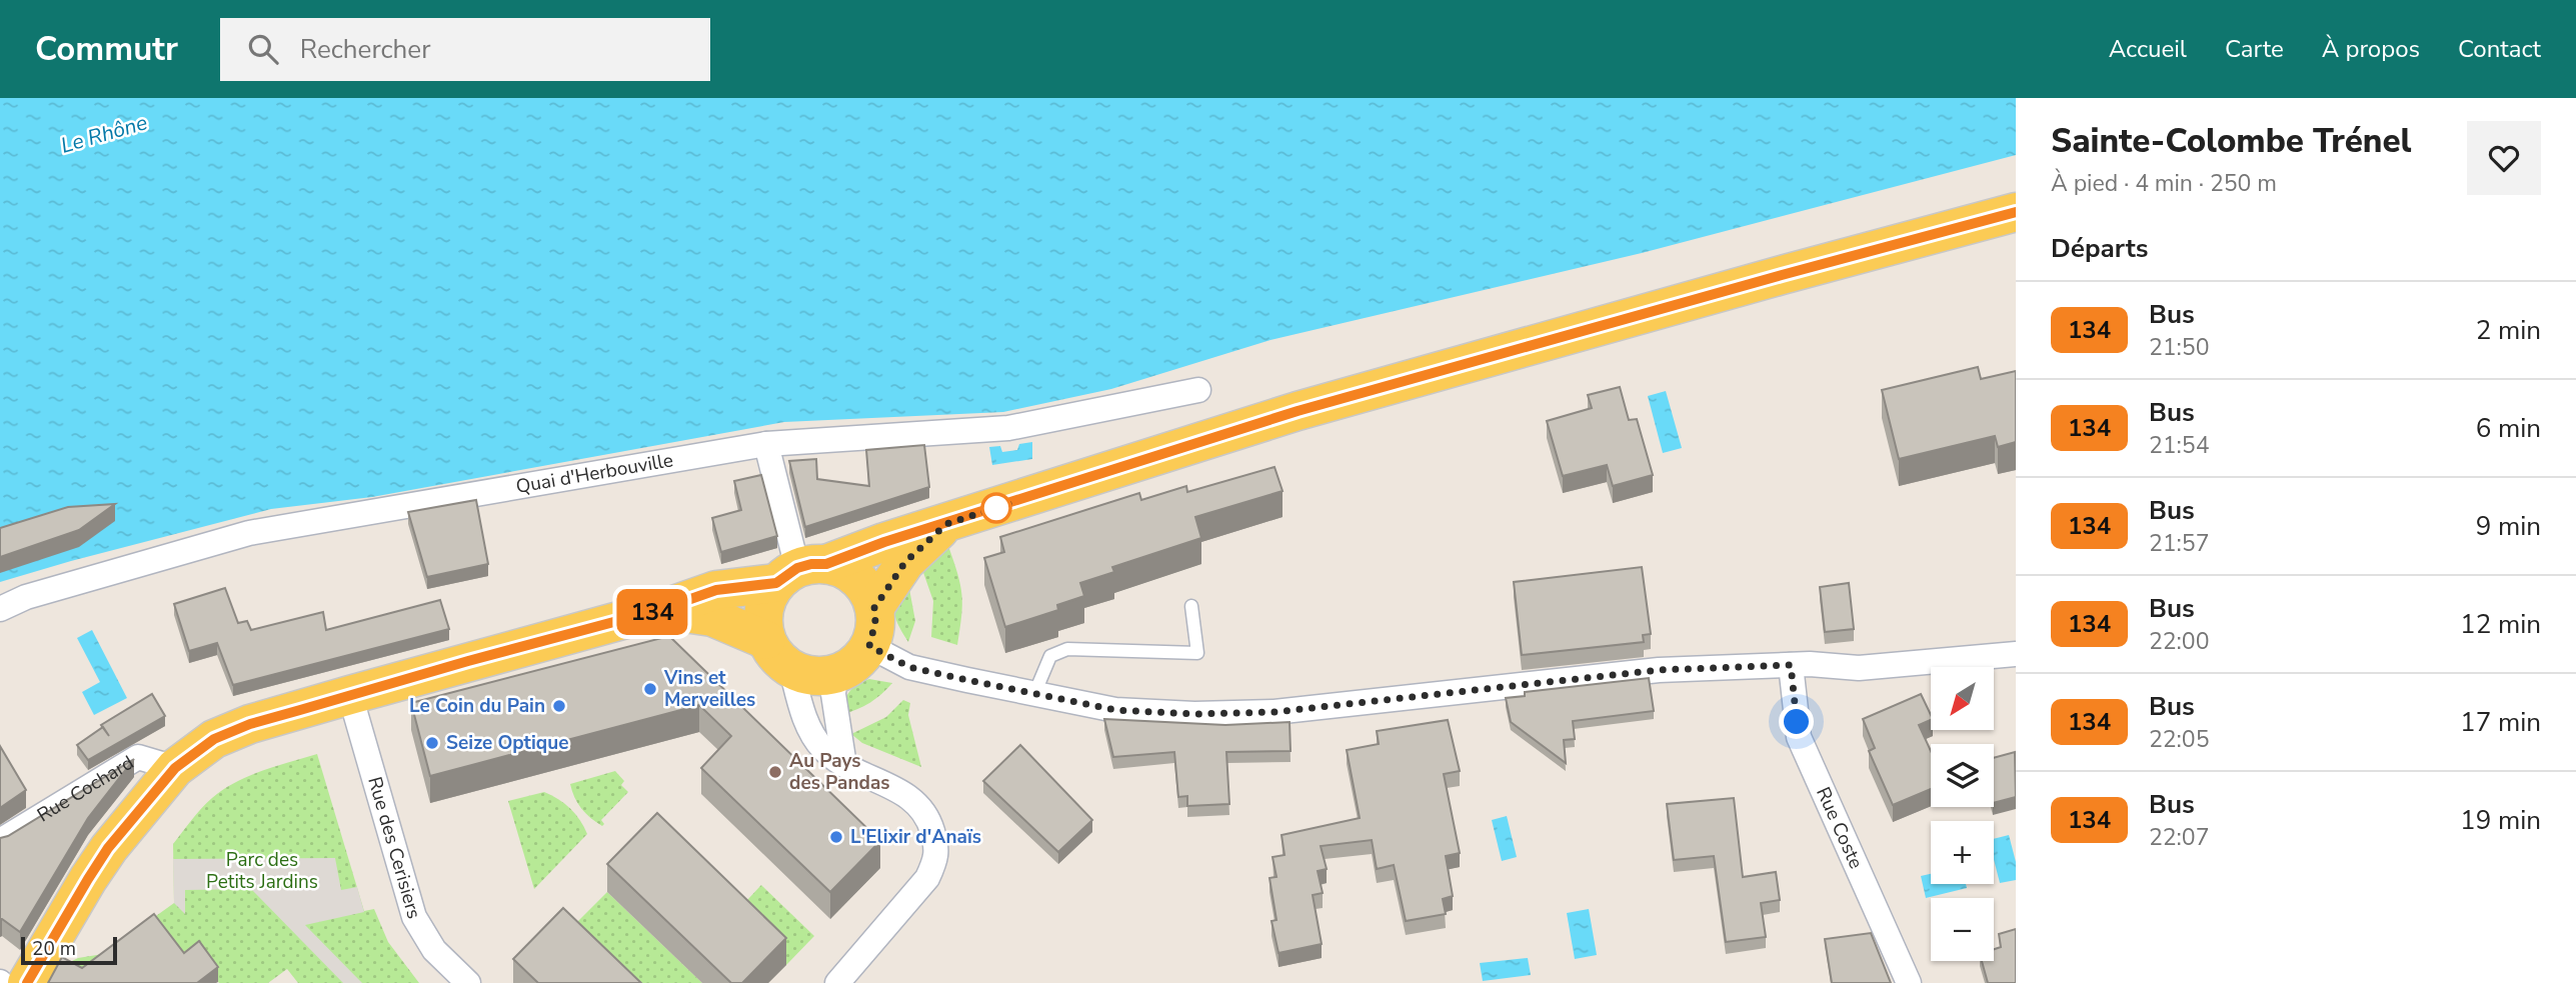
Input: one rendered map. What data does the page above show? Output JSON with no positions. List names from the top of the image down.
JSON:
{
  "streets": {
    "street": [
      "Quai d'Herbouville",
      "Rue Cochard",
      "Rue Coste",
      "Rue des Cerisiers"
    ]
  },
  "water": ["Le Rhône"],
  "parks": ["Parc des Petits Jardins"],
  "places": [
    "Vins et Merveilles",
    "Le Coin du Pain",
    "Seize Optique",
    "Au Pays des Pandas",
    "L'Elixir d'Anaïs"
  ],
  "lines": ["bus line 134"],
  "scale_bar": "20 m",
  "north": "bottom left",
  "page": {
    "header": "Commutr",
    "search": "Rechercher",
    "nav": [
      "Accueil",
      "Carte",
      "À propos",
      "Contact"
    ],
    "on_map": "134",
    "heading": [
      ["Sainte-Colombe Trénel", "À pied · 4 min · 250 m"],
      "Départs"
    ],
    "list": [
      {
        "mark": "134",
        "name": "Bus",
        "note": "21:50",
        "value": "2 min"
      },
      {
        "mark": "134",
        "name": "Bus",
        "note": "21:54",
        "value": "6 min"
      },
      {
        "mark": "134",
        "name": "Bus",
        "note": "21:57",
        "value": "9 min"
      },
      {
        "mark": "134",
        "name": "Bus",
        "note": "22:00",
        "value": "12 min"
      },
      {
        "mark": "134",
        "name": "Bus",
        "note": "22:05",
        "value": "17 min"
      },
      {
        "mark": "134",
        "name": "Bus",
        "note": "22:07",
        "value": "19 min"
      }
    ],
    "map_buttons": ["+", "−"],
    "scale": "20 m"
  }
}
